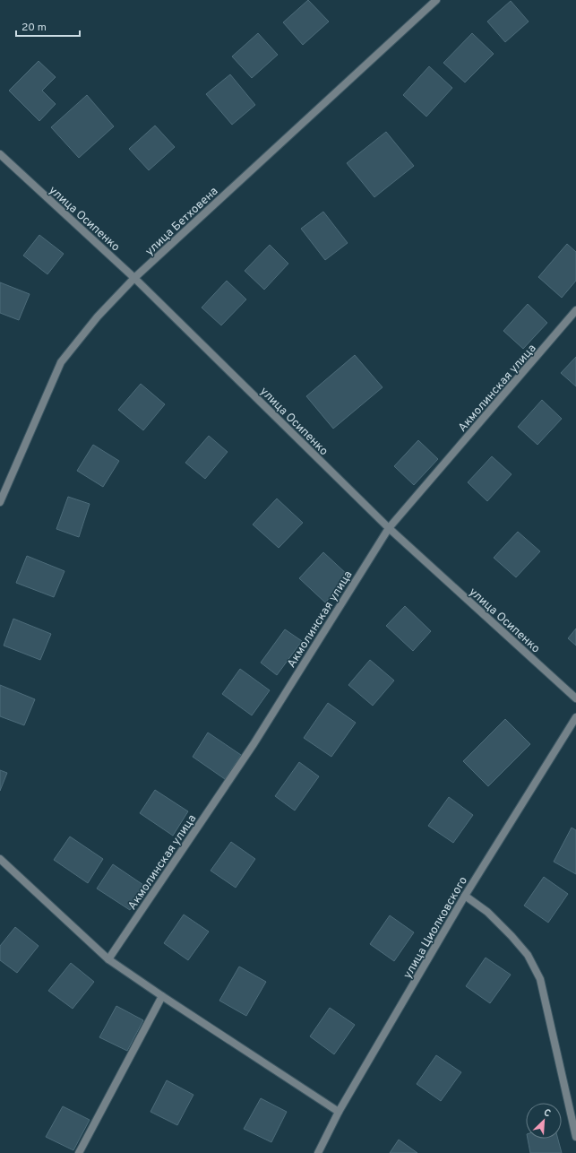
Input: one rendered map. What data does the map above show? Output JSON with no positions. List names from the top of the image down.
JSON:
{
  "streets": {
    "street": [
      "улица Осипенко",
      "улица Бетховена",
      "Акмолинская улица",
      "улица Циолковского"
    ]
  },
  "crossings": [
    ["улица Осипенко", "улица Бетховена"],
    ["улица Осипенко", "Акмолинская улица"]
  ],
  "scale_bar": "20 m",
  "north": "top right"
}
